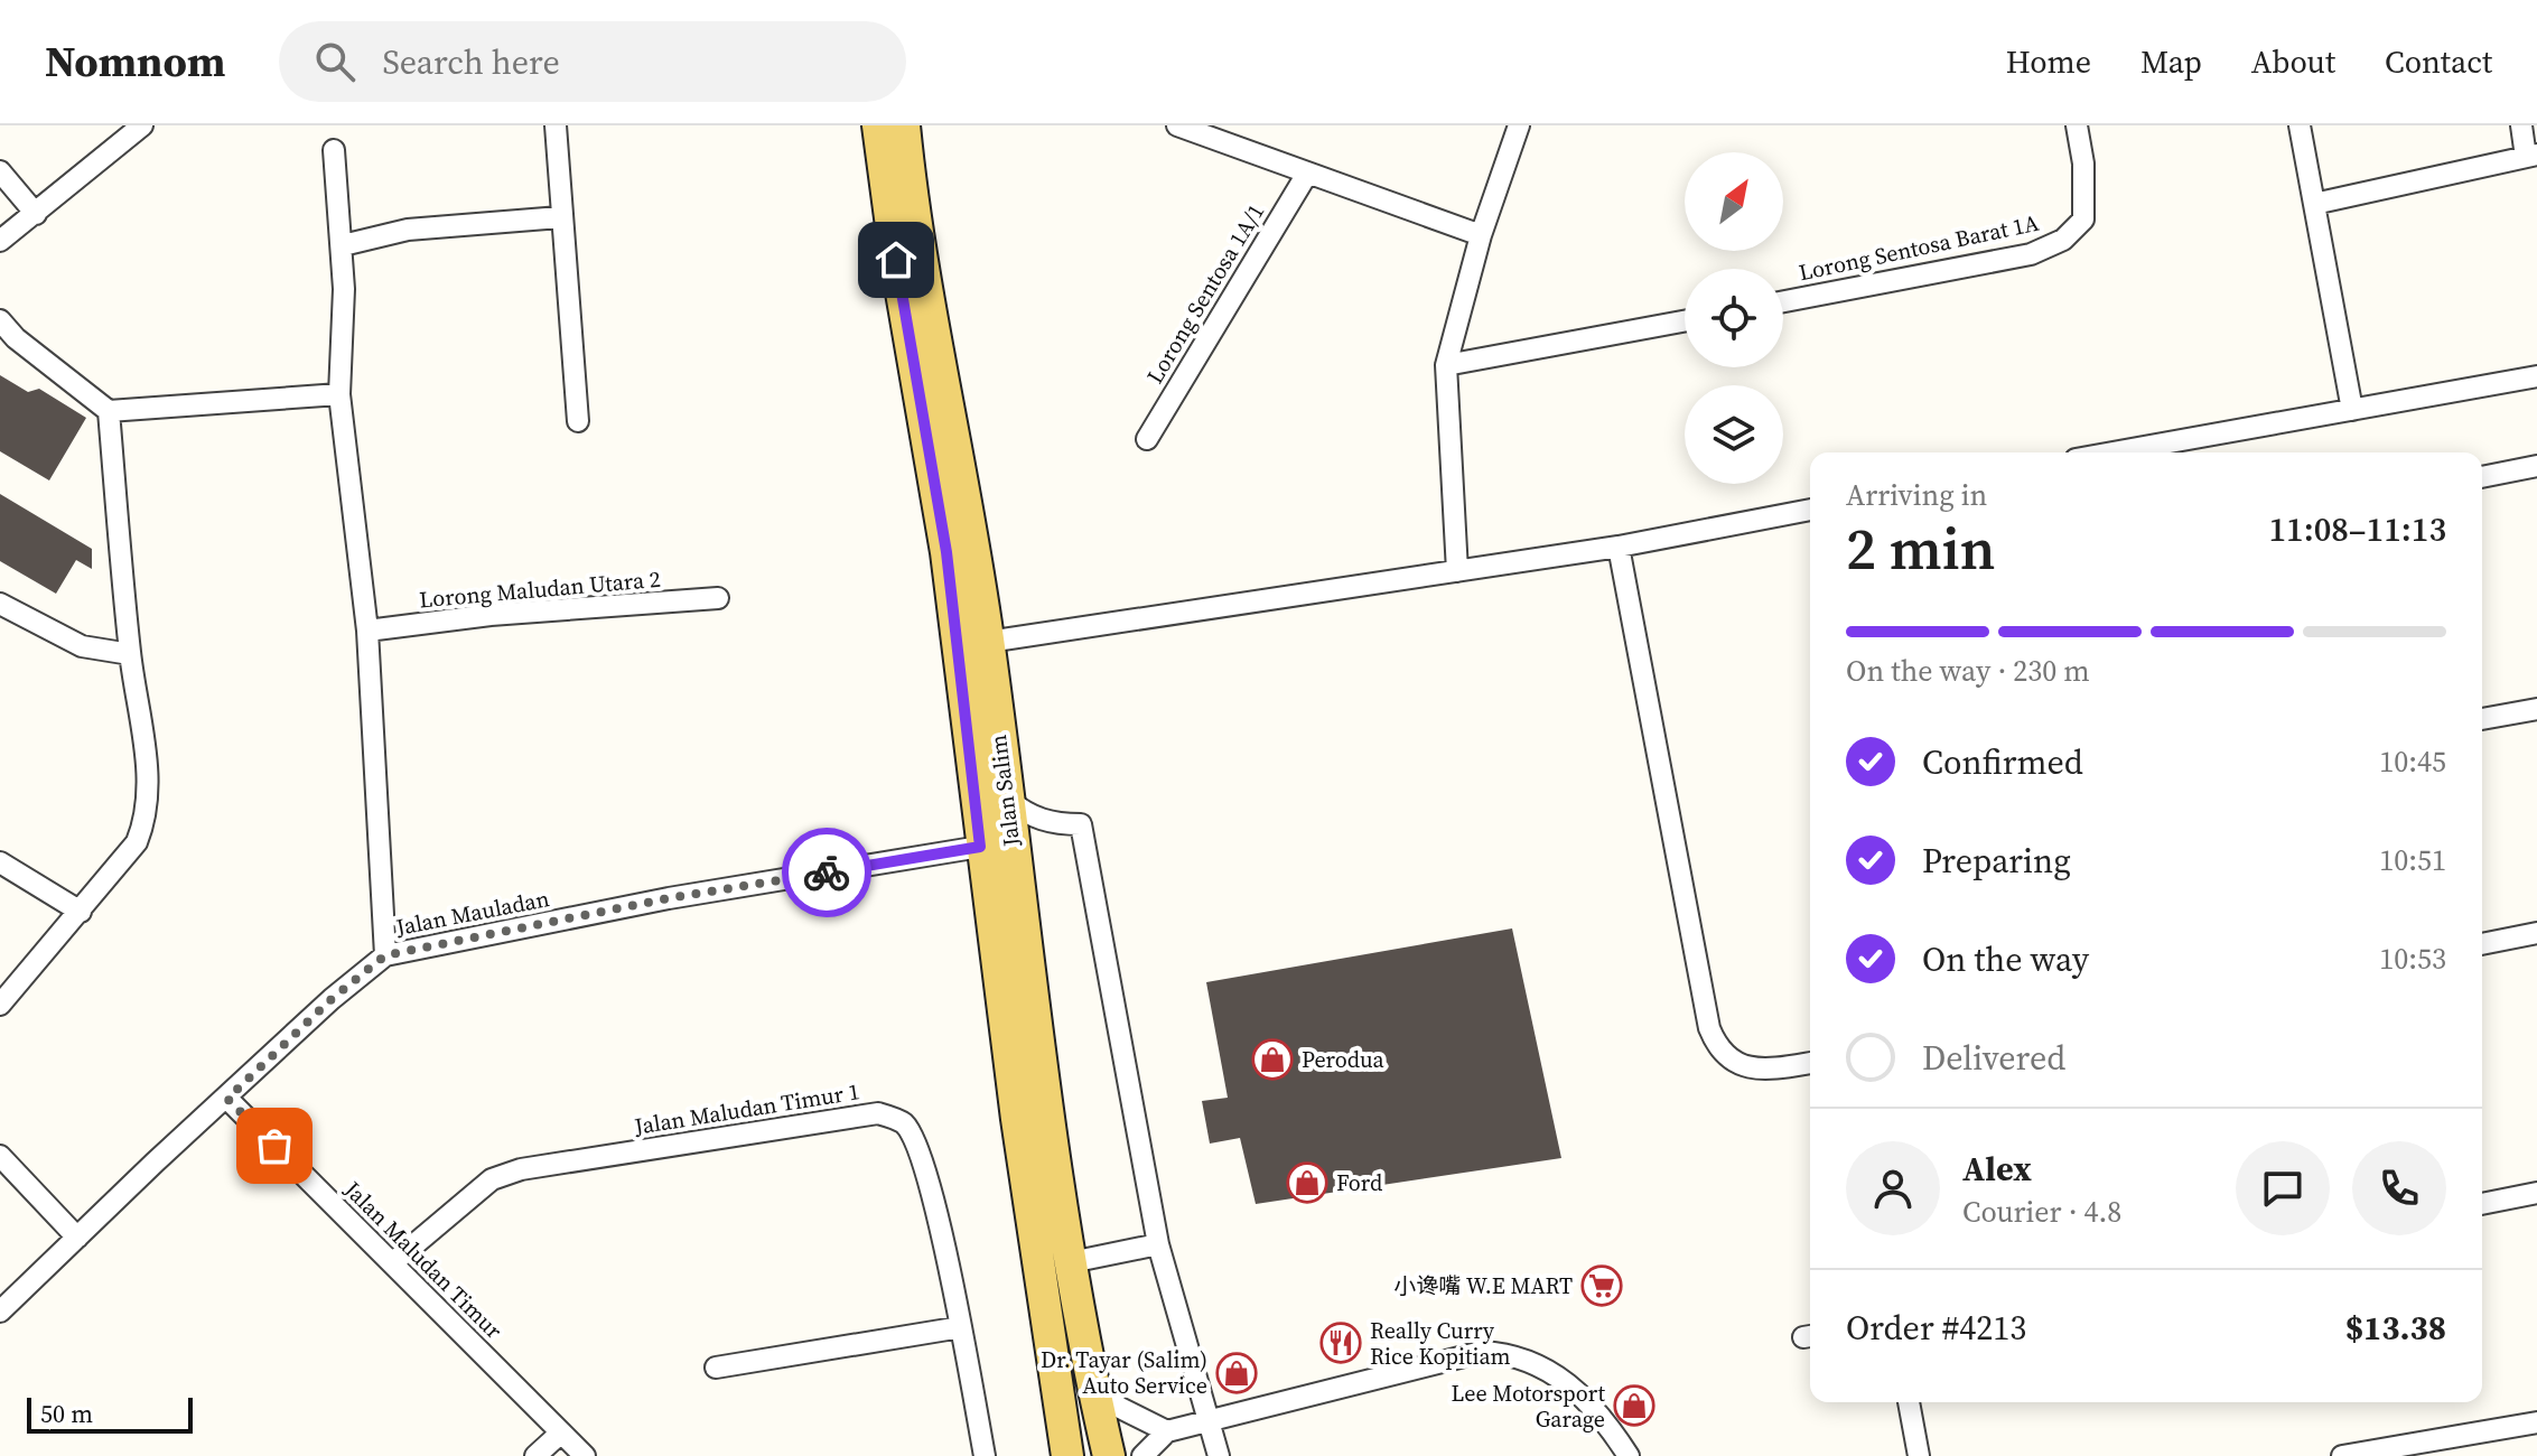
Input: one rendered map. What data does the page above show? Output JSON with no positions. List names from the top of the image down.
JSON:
{
  "streets": {
    "main road": ["Jalan Salim"],
    "street": [
      "Lorong Sentosa Barat 1A",
      "Lorong Sentosa 1A/1",
      "Lorong Maludan Utara 2",
      "Jalan Mauladan",
      "Jalan Maludan Timur 1",
      "Jalan Maludan Timur"
    ]
  },
  "crossings": [
    ["Jalan Salim", "Jalan Mauladan"],
    ["Jalan Mauladan", "Jalan Maludan Timur"],
    ["Jalan Maludan Timur 1", "Jalan Maludan Timur"]
  ],
  "places": {
    "shop": [
      "Perodua",
      "Ford",
      "Dr. Tayar (Salim) Auto Service",
      "Lee Motorsport Garage"
    ],
    "supermarket": ["小谗嘴 W.E MART"],
    "restaurant": ["Really Curry Rice Kopitiam"]
  },
  "scale_bar": "50 m",
  "north": "top right",
  "page": {
    "header": "Nomnom",
    "search": "Search here",
    "nav": [
      "Home",
      "Map",
      "About",
      "Contact"
    ],
    "heading": ["2 min", "Arriving in", "11:08–11:13"],
    "panel": [
      "Alex",
      "Courier · 4.8",
      "Order #4213",
      "$13.38"
    ],
    "bar": "On the way · 230 m",
    "list": [
      ["Confirmed", "10:45"],
      ["Preparing", "10:51"],
      ["On the way", "10:53"],
      "Delivered"
    ],
    "scale": "50 m"
  }
}
